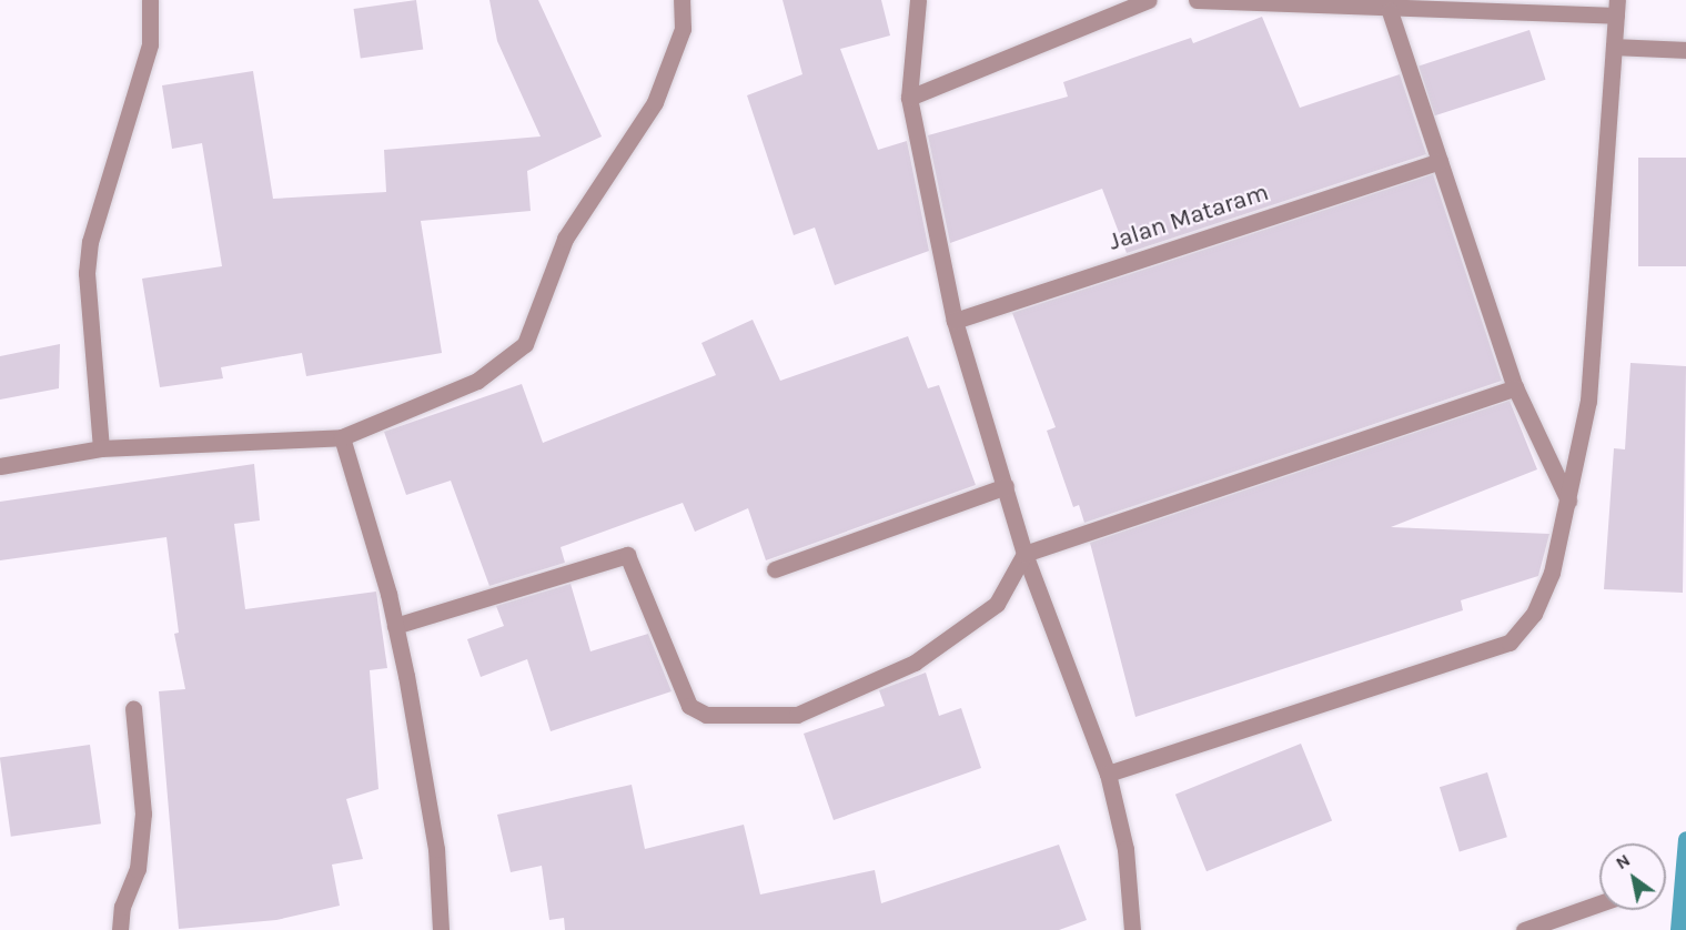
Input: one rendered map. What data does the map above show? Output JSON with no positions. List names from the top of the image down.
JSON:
{
  "streets": {
    "street": ["Jalan Mataram"]
  },
  "north": "top left"
}
